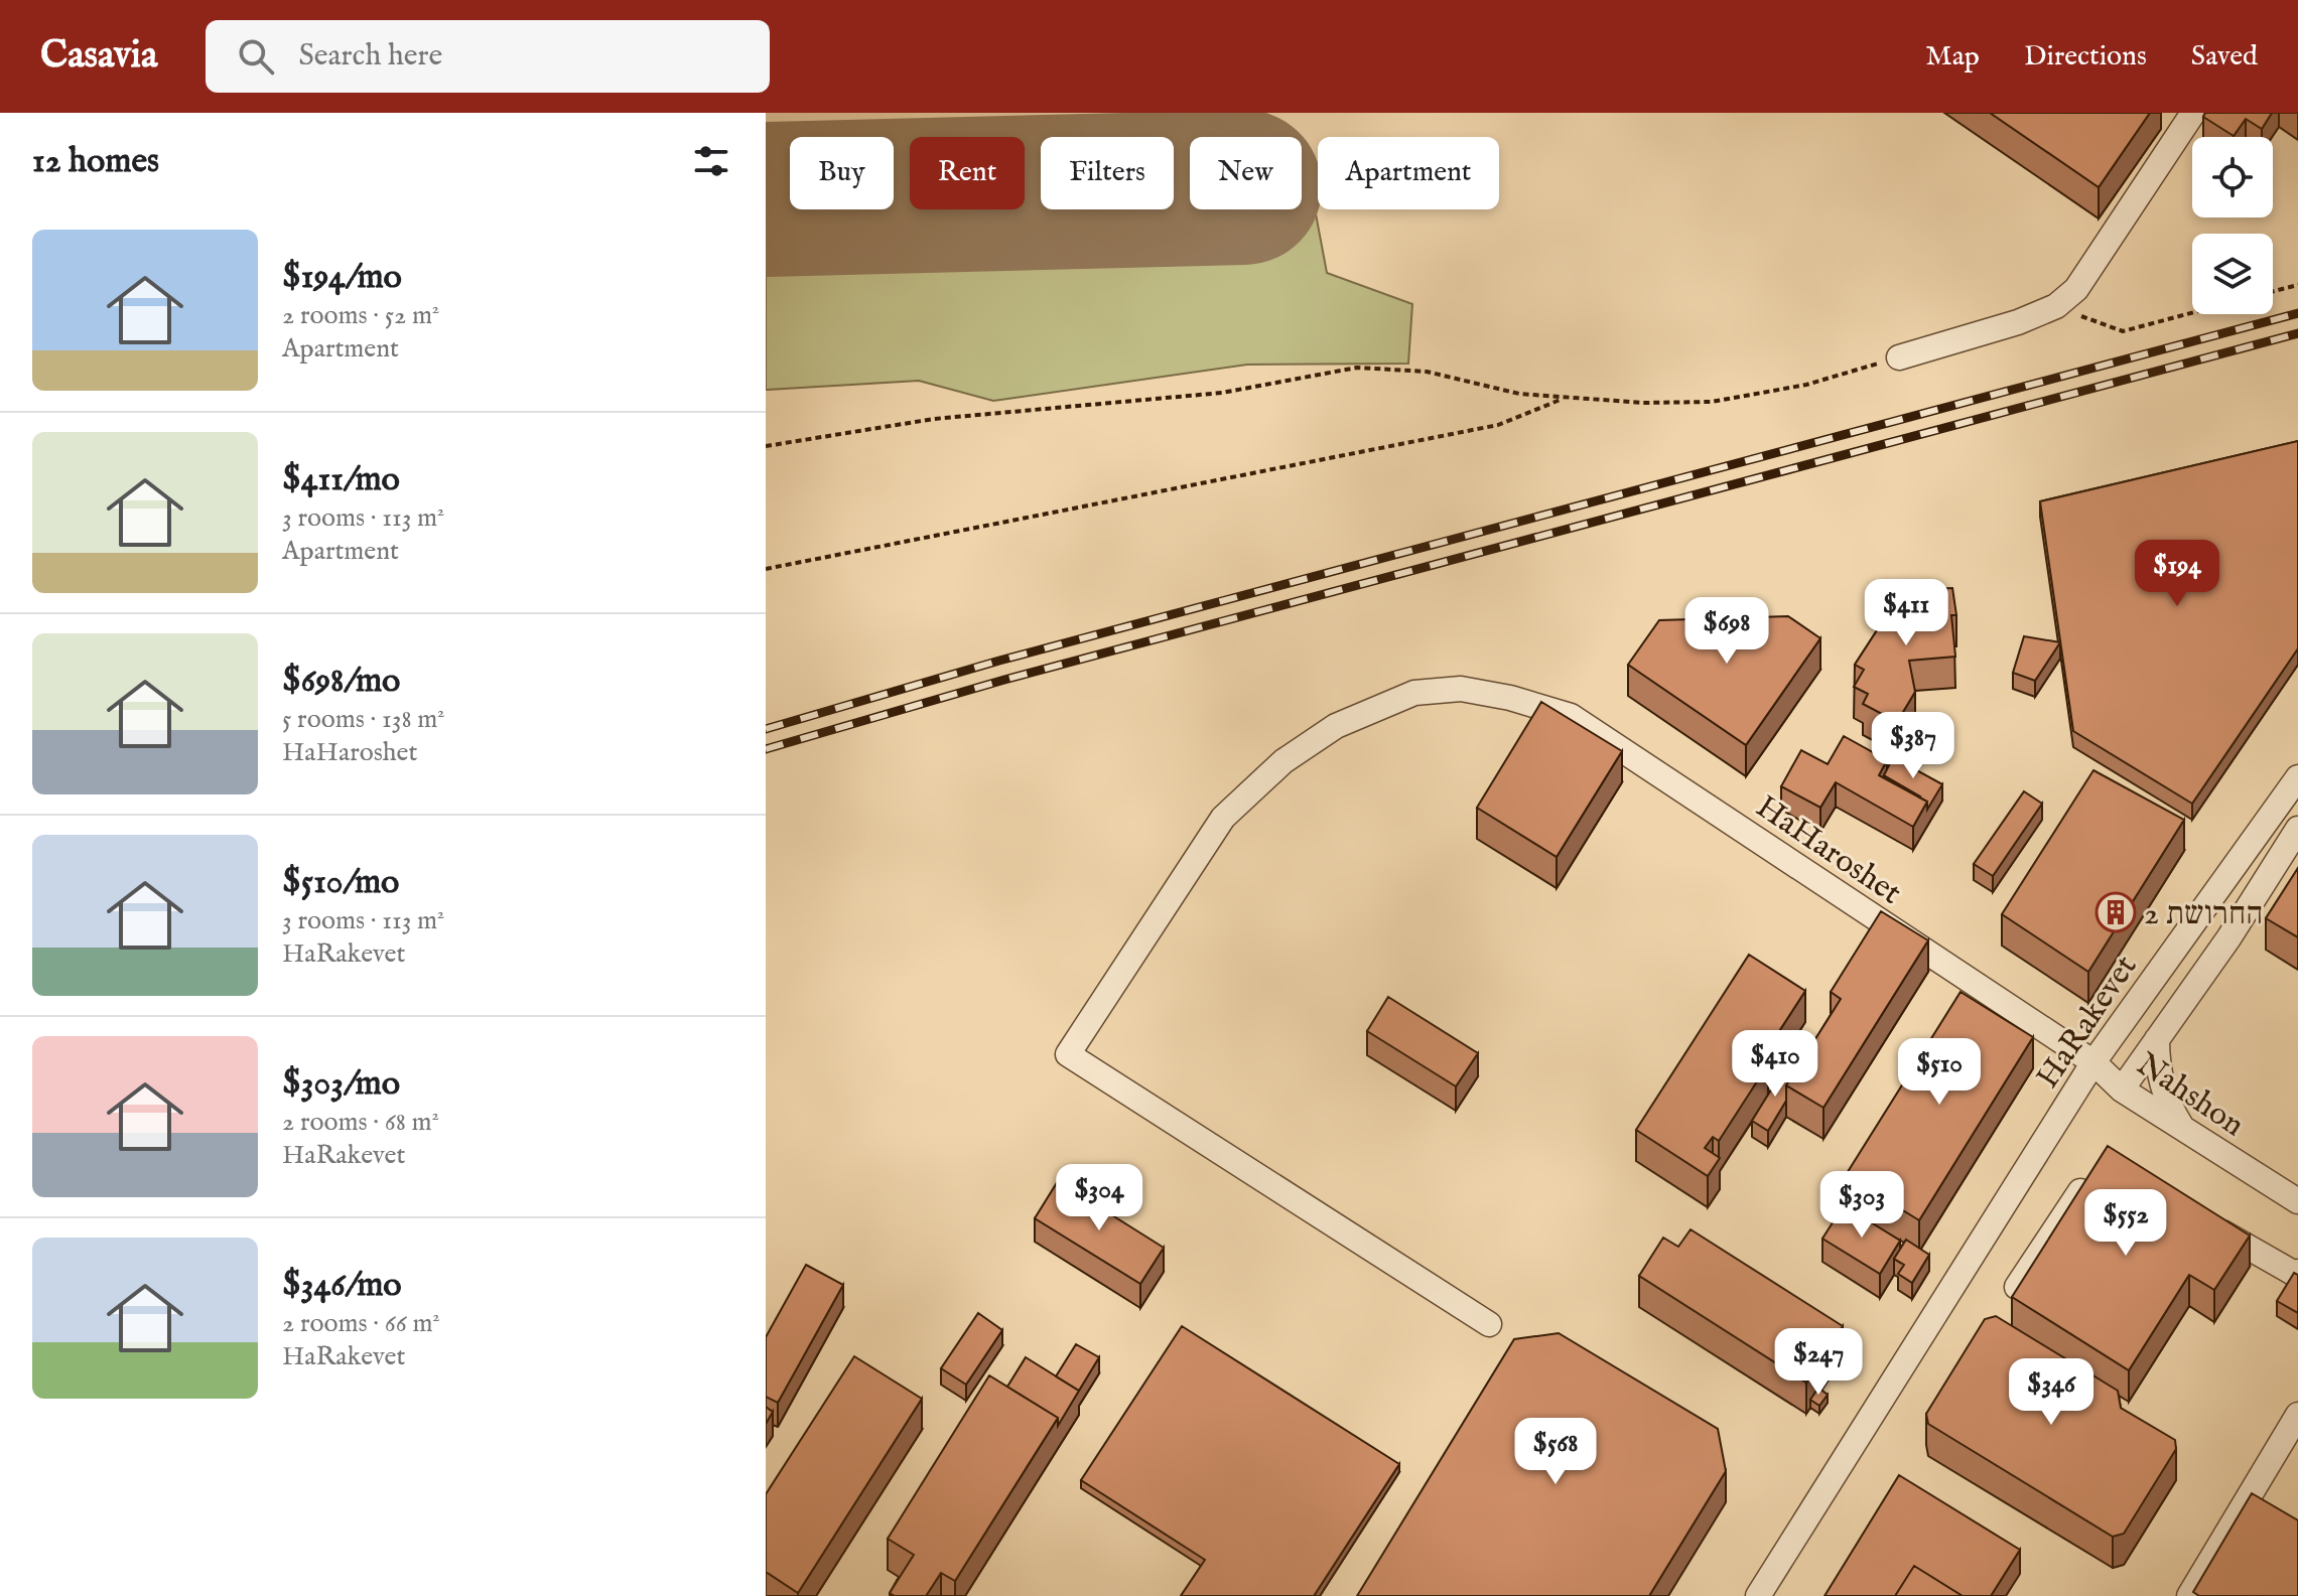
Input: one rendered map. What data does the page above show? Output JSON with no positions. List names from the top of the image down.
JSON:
{
  "streets": {
    "street": ["HaHaroshet", "HaRakevet", "Nahshon"]
  },
  "crossings": [
    ["HaHaroshet", "HaRakevet"],
    ["HaHaroshet", "Nahshon"],
    ["HaRakevet", "Nahshon"]
  ],
  "places": {
    "building": ["החרושת 2"]
  },
  "page": {
    "header": "Casavia",
    "search": "Search here",
    "nav": ["Map", "Directions", "Saved"],
    "heading": "12 homes",
    "chip": [
      "Buy",
      "Rent",
      "Filters",
      "New",
      "Apartment"
    ],
    "list": [
      {
        "name": "$194/mo",
        "note": "2 rooms · 52 m² · Apartment"
      },
      {
        "name": "$411/mo",
        "note": "3 rooms · 113 m² · Apartment"
      },
      {
        "name": "$698/mo",
        "note": "5 rooms · 138 m² · HaHaroshet"
      },
      {
        "name": "$510/mo",
        "note": "3 rooms · 113 m² · HaRakevet"
      },
      {
        "name": "$303/mo",
        "note": "2 rooms · 68 m² · HaRakevet"
      },
      {
        "name": "$346/mo",
        "note": "2 rooms · 66 m² · HaRakevet"
      }
    ],
    "price": [
      "$194",
      "$411",
      "$698",
      "$387",
      "$410",
      "$510",
      "$304",
      "$303",
      "$552",
      "$247",
      "$346",
      "$568"
    ]
  }
}
